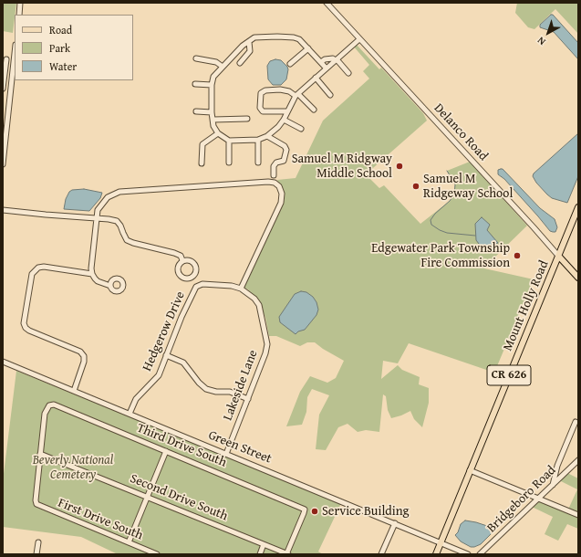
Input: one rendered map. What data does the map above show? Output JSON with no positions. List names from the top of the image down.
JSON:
{
  "streets": {
    "main road": ["Delanco Road", "Mount Holly Road", "CR 626"],
    "street": [
      "Hedgerow Drive",
      "Lakeside Lane",
      "Third Drive South",
      "Green Street",
      "Second Drive South",
      "Bridgeboro Road",
      "First Drive South"
    ]
  },
  "crossings": [
    ["Delanco Road", "Mount Holly Road"],
    ["Mount Holly Road", "Green Street"],
    ["Hedgerow Drive", "Lakeside Lane"],
    ["Hedgerow Drive", "Green Street"],
    ["Lakeside Lane", "Green Street"],
    ["Third Drive South", "Second Drive South"],
    ["Third Drive South", "First Drive South"],
    ["Second Drive South", "First Drive South"]
  ],
  "parks": ["Beverly National Cemetery"],
  "places": [
    "Samuel M Ridgway Middle School",
    "Samuel M Ridgeway School",
    "Edgewater Park Township Fire Commission",
    "Service Building"
  ],
  "legend": ["Road", "Park", "Water"],
  "north": "bottom left"
}
